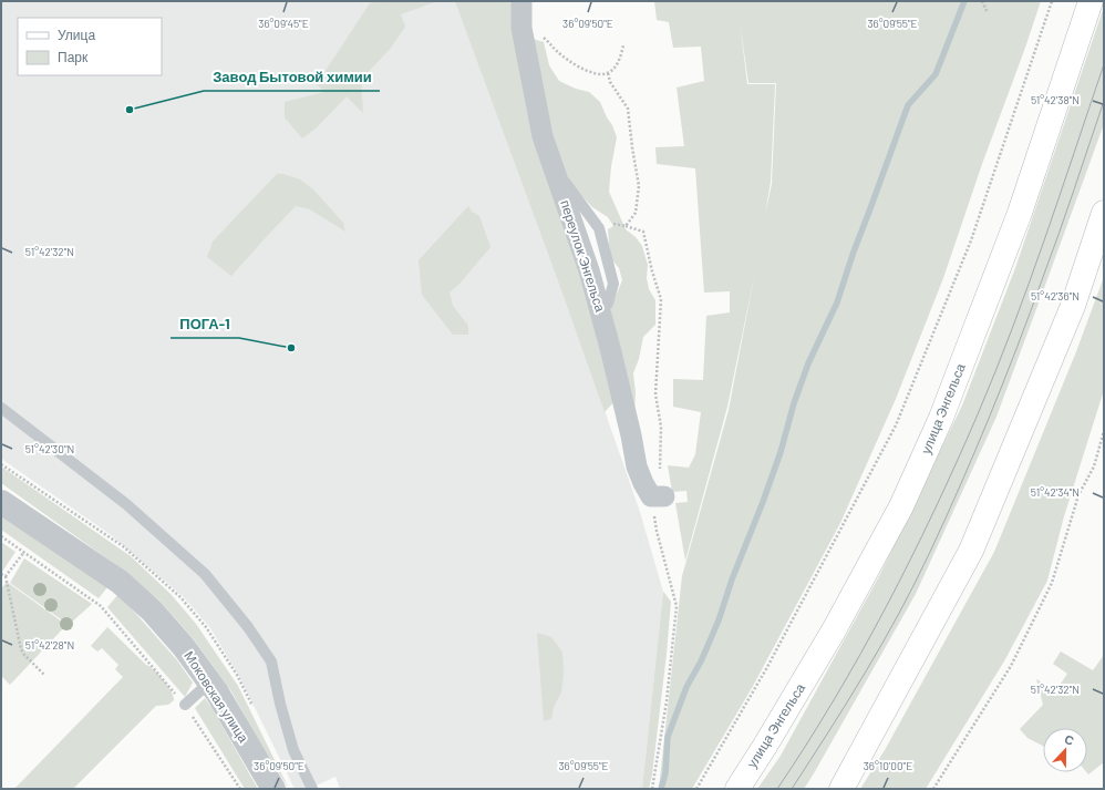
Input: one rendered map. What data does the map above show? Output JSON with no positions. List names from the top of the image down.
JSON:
{
  "streets": {
    "main road": ["улица Энгельса"],
    "street": ["переулок Энгельса", "Моковская улица"]
  },
  "places": ["Завод Бытовой химии", "ПОГА-1"],
  "legend": ["Улица", "Парк"],
  "north": "top",
  "coordinates": [
    "36°09'50\"E",
    "36°09'55\"E",
    "36°09'45\"E",
    "51°42'38\"N",
    "51°42'32\"N",
    "51°42'36\"N",
    "51°42'30\"N",
    "51°42'34\"N",
    "51°42'28\"N",
    "36°10'00\"E"
  ]
}
